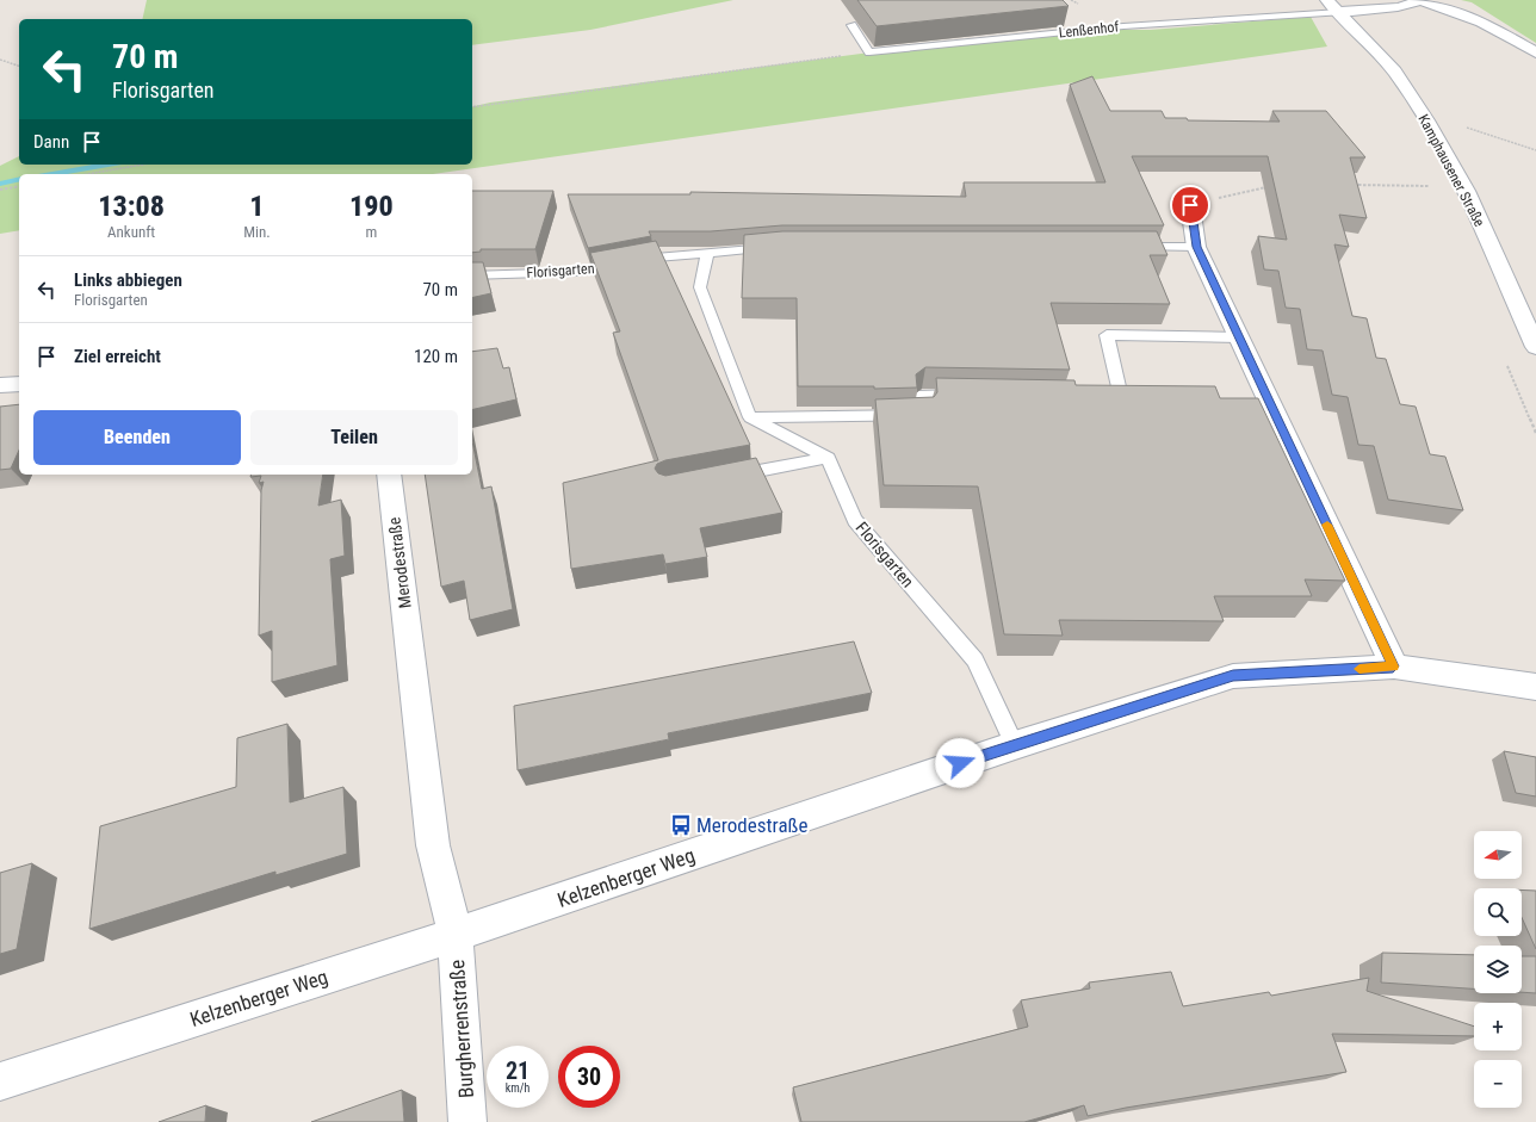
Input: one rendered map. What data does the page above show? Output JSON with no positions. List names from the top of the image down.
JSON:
{
  "streets": {
    "street": [
      "Kamphausener Straße",
      "Merodestraße",
      "Kelzenberger Weg",
      "Burgherrenstraße"
    ],
    "lane": ["Lenßenhof", "Florisgarten"]
  },
  "crossings": [
    ["Lenßenhof", "Kamphausener Straße"],
    ["Florisgarten", "Kelzenberger Weg"],
    ["Merodestraße", "Kelzenberger Weg"],
    ["Merodestraße", "Burgherrenstraße"],
    ["Kelzenberger Weg", "Burgherrenstraße"]
  ],
  "places": {
    "bus stop": ["Merodestraße"]
  },
  "north": "left",
  "page": {
    "turn": ["70 m", "Florisgarten"],
    "then": "Dann",
    "eta": [
      "13:08",
      "Ankunft",
      "1",
      "Min.",
      "190",
      "m"
    ],
    "list": [
      {
        "name": "Links abbiegen",
        "note": "Florisgarten",
        "value": "70 m"
      },
      {
        "name": "Ziel erreicht",
        "value": "120 m"
      }
    ],
    "buttons": ["Beenden", "Teilen"],
    "map_buttons": ["+", "−"],
    "speed": "21 km/h",
    "limit": "30"
  }
}
